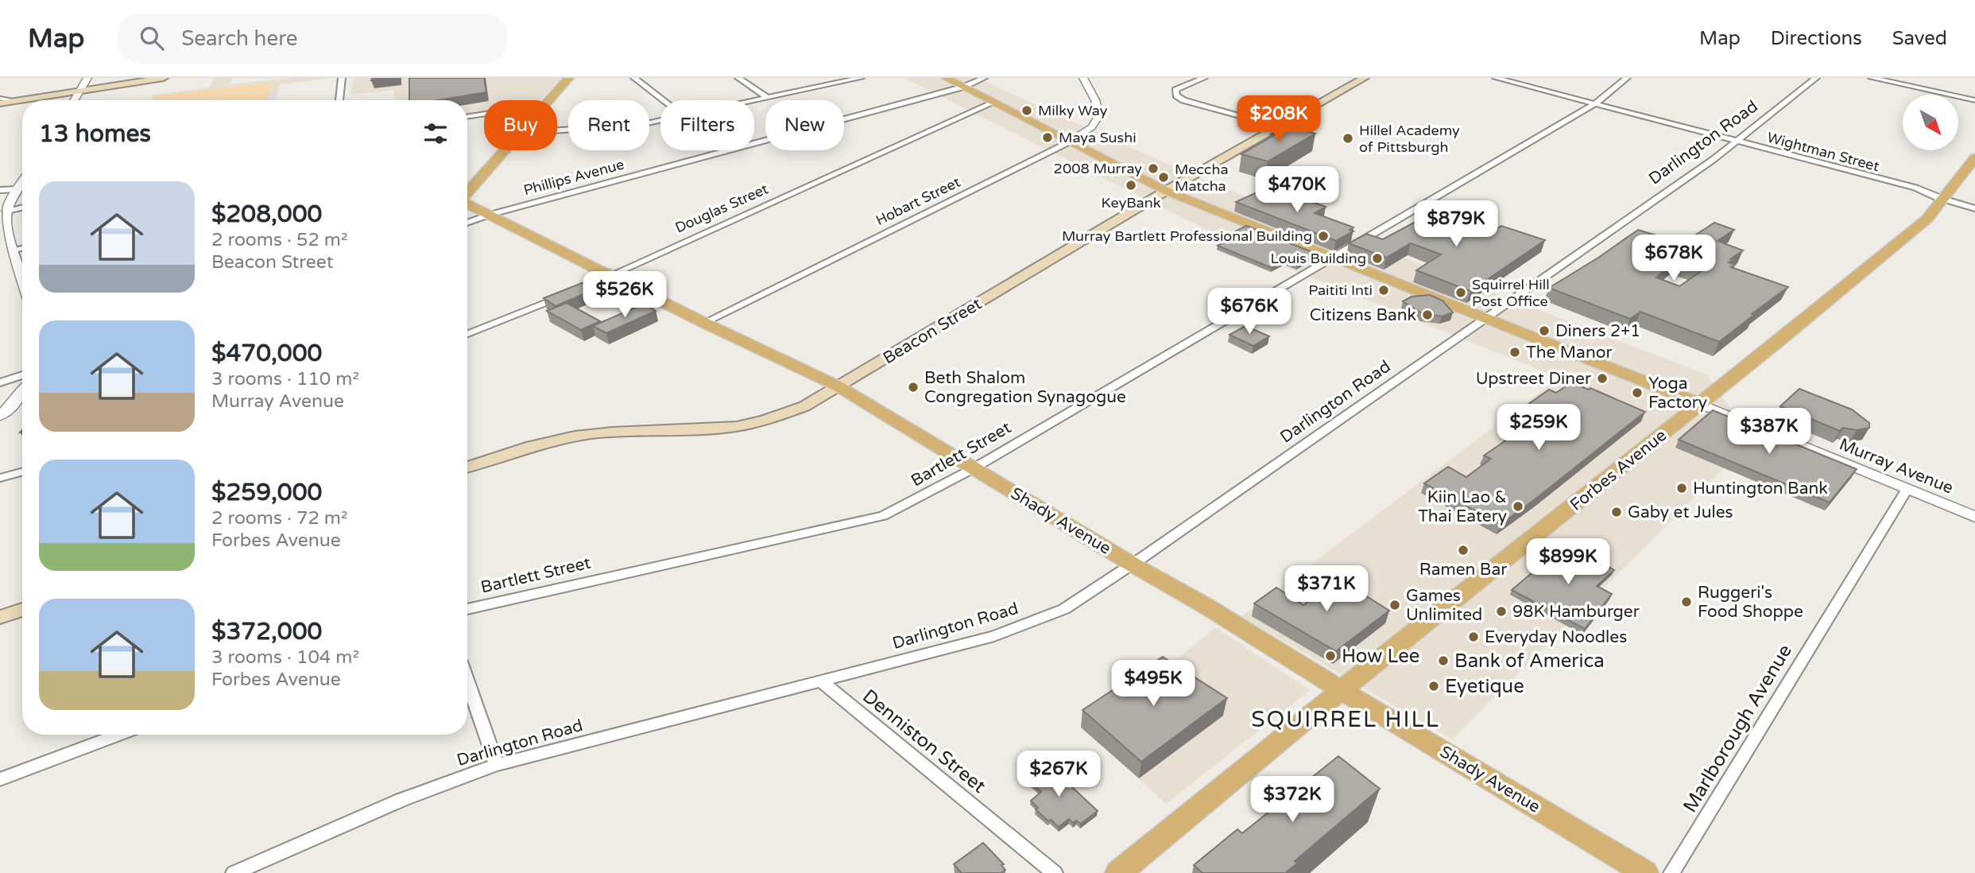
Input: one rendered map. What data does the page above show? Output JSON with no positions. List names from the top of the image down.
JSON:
{
  "streets": {
    "main road": [
      "Beacon Street",
      "Murray Avenue",
      "Forbes Avenue",
      "Shady Avenue"
    ],
    "street": [
      "Darlington Road",
      "Wightman Street",
      "Phillips Avenue",
      "Hobart Street",
      "Douglas Street",
      "Bartlett Street",
      "Marlborough Avenue",
      "Denniston Street"
    ]
  },
  "crossings": [
    ["Darlington Road", "Wightman Street"],
    ["Darlington Road", "Murray Avenue"],
    ["Darlington Road", "Shady Avenue"],
    ["Darlington Road", "Denniston Street"],
    ["Wightman Street", "Bartlett Street"],
    ["Wightman Street", "Forbes Avenue"],
    ["Phillips Avenue", "Murray Avenue"],
    ["Phillips Avenue", "Shady Avenue"],
    ["Hobart Street", "Murray Avenue"],
    ["Hobart Street", "Shady Avenue"],
    ["Douglas Street", "Murray Avenue"],
    ["Douglas Street", "Shady Avenue"],
    ["Beacon Street", "Murray Avenue"],
    ["Beacon Street", "Shady Avenue"],
    ["Bartlett Street", "Murray Avenue"],
    ["Bartlett Street", "Shady Avenue"],
    ["Murray Avenue", "Forbes Avenue"],
    ["Murray Avenue", "Marlborough Avenue"],
    ["Forbes Avenue", "Shady Avenue"]
  ],
  "districts": ["SQUIRREL HILL"],
  "places": [
    "Milky Way",
    "Maya Sushi",
    "Hillel Academy of Pittsburgh",
    "2008 Murray",
    "Meccha Matcha",
    "KeyBank",
    "Murray Bartlett Professional Building",
    "Louis Building",
    "Paititi Inti",
    "Squirrel Hill Post Office",
    "Citizens Bank",
    "Diners 2+1",
    "The Manor",
    "Upstreet Diner",
    "Beth Shalom Congregation Synagogue",
    "Yoga Factory",
    "Huntington Bank",
    "Kiin Lao & Thai Eatery",
    "Gaby et Jules",
    "Ramen Bar",
    "Ruggeri's Food Shoppe",
    "Games Unlimited",
    "98K Hamburger",
    "Everyday Noodles",
    "How Lee",
    "Bank of America",
    "Eyetique"
  ],
  "north": "bottom right",
  "page": {
    "header": "Map",
    "search": "Search here",
    "nav": ["Map", "Directions", "Saved"],
    "price": [
      "$208K",
      "$470K",
      "$879K",
      "$678K",
      "$526K",
      "$676K",
      "$259K",
      "$387K",
      "$899K",
      "$371K",
      "$495K",
      "$267K",
      "$372K"
    ],
    "chip": [
      "Buy",
      "Rent",
      "Filters",
      "New"
    ],
    "heading": "13 homes",
    "list": [
      {
        "name": "$208,000",
        "note": "2 rooms · 52 m² · Beacon Street"
      },
      {
        "name": "$470,000",
        "note": "3 rooms · 110 m² · Murray Avenue"
      },
      {
        "name": "$259,000",
        "note": "2 rooms · 72 m² · Forbes Avenue"
      },
      {
        "name": "$372,000",
        "note": "3 rooms · 104 m² · Forbes Avenue"
      }
    ]
  }
}
